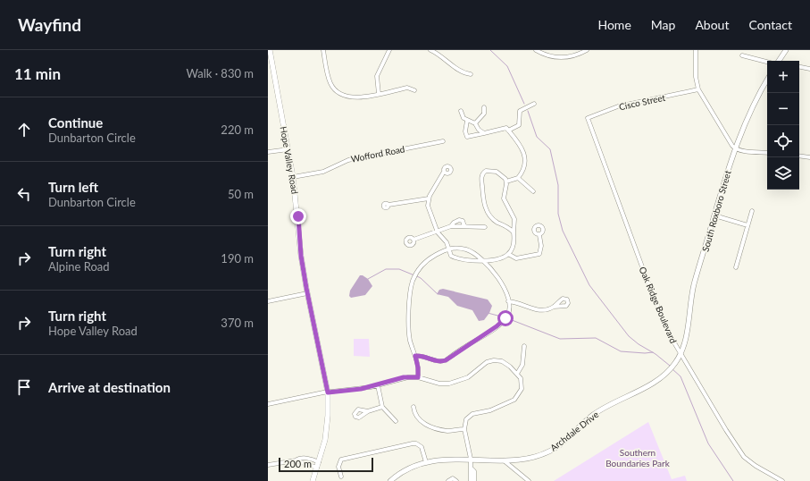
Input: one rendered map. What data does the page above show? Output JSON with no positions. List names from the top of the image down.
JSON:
{
  "streets": {
    "main road": ["Hope Valley Road"],
    "street": [
      "Cisco Street",
      "Wofford Road",
      "South Roxboro Street",
      "Oak Ridge Boulevard",
      "Archdale Drive"
    ]
  },
  "crossings": [
    ["Cisco Street", "Oak Ridge Boulevard"],
    ["Wofford Road", "Hope Valley Road"],
    ["South Roxboro Street", "Oak Ridge Boulevard"],
    ["South Roxboro Street", "Archdale Drive"],
    ["Oak Ridge Boulevard", "Archdale Drive"]
  ],
  "parks": ["Southern Boundaries Park"],
  "scale_bar": "200 m",
  "page": {
    "header": "Wayfind",
    "nav": [
      "Home",
      "Map",
      "About",
      "Contact"
    ],
    "heading": ["11 min", "Walk · 830 m"],
    "map_buttons": ["+", "−"],
    "list": [
      ["Continue", "Dunbarton Circle", "220 m"],
      ["Turn left", "Dunbarton Circle", "50 m"],
      ["Turn right", "Alpine Road", "190 m"],
      ["Turn right", "Hope Valley Road", "370 m"],
      "Arrive at destination"
    ],
    "scale": "200 m"
  }
}
